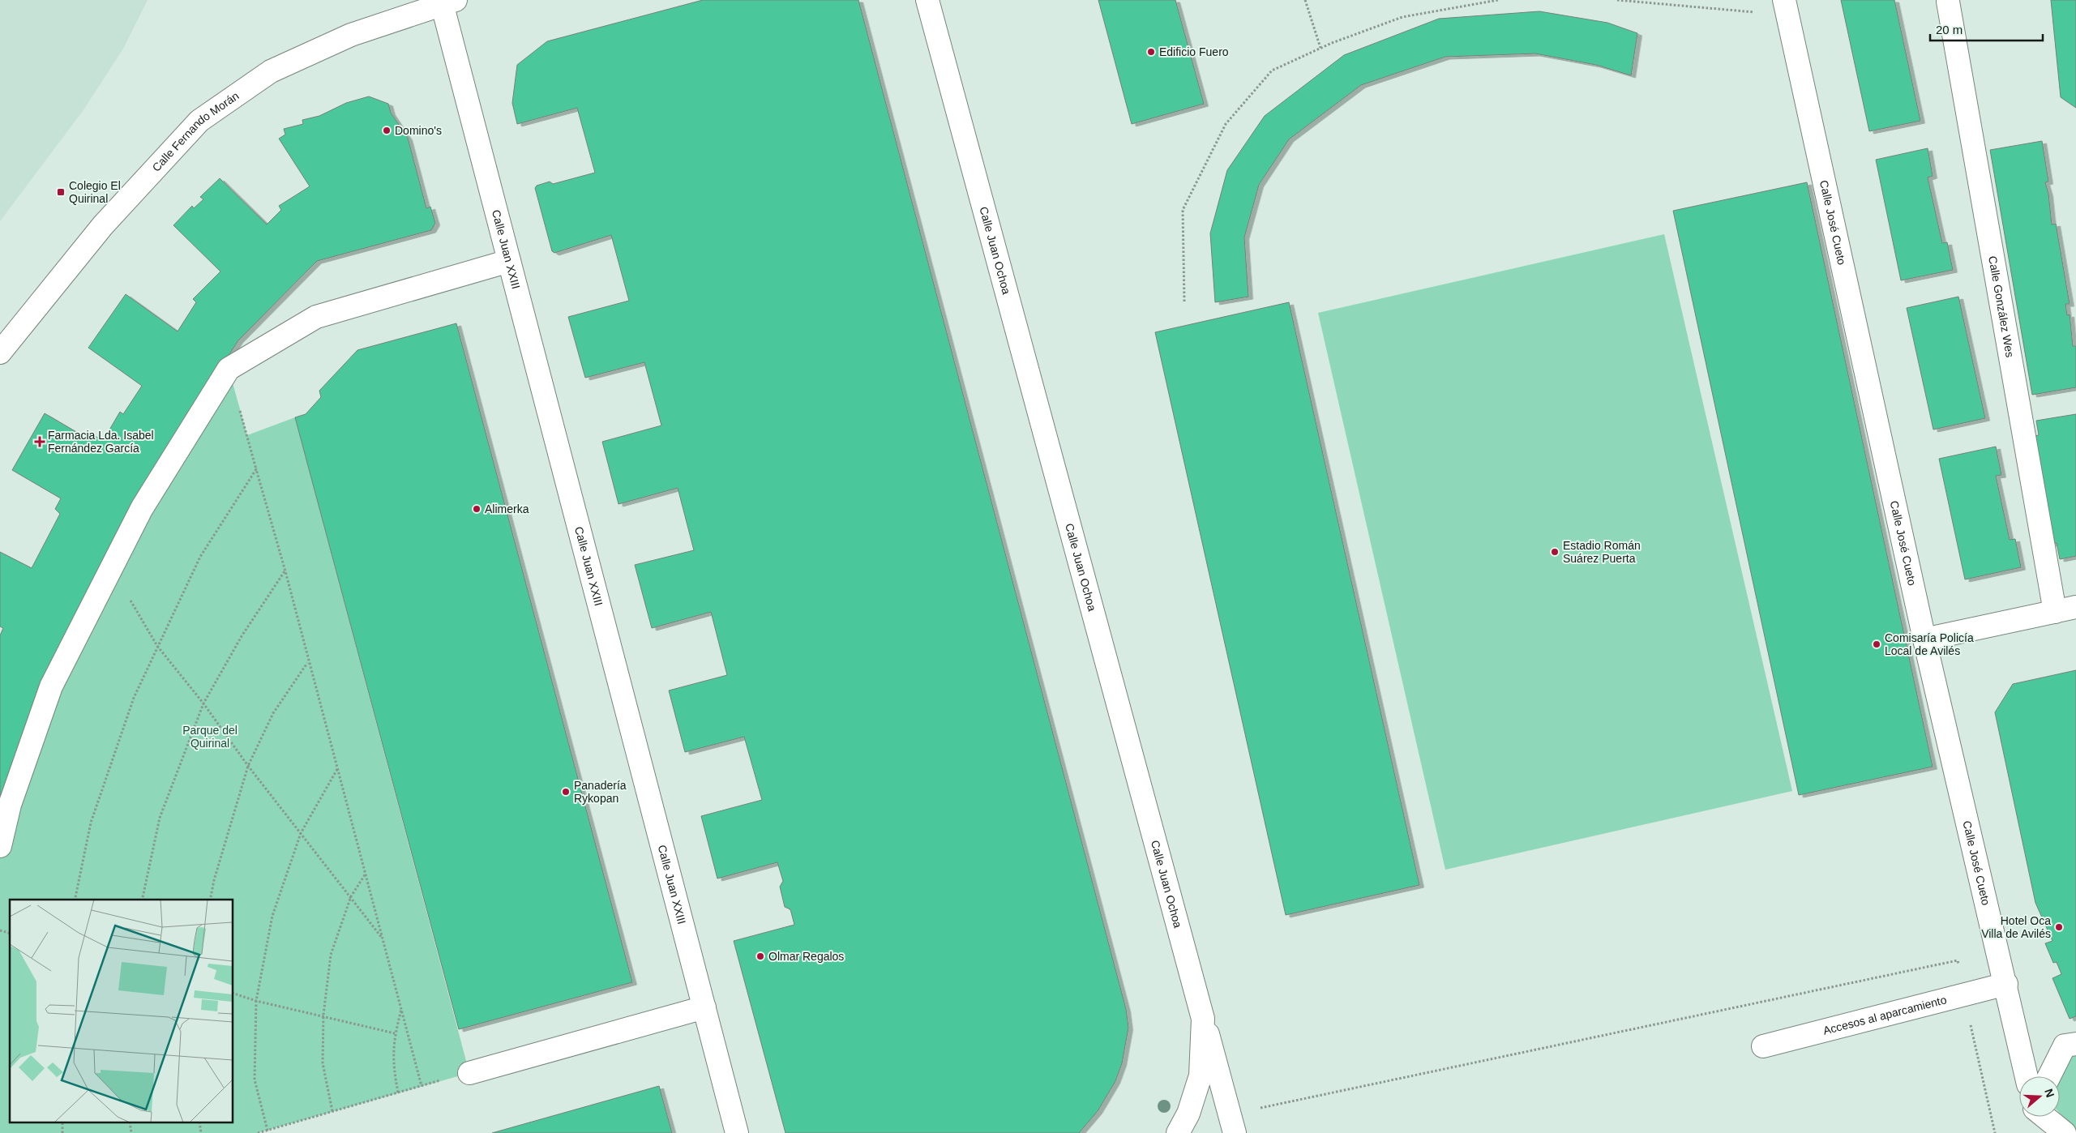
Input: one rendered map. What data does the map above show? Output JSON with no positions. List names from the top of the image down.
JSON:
{
  "streets": {
    "street": [
      "Calle Fernando Morán",
      "Calle José Cueto",
      "Calle Juan XXIII",
      "Calle Juan Ochoa",
      "Calle González Wes",
      "Accesos al aparcamiento"
    ]
  },
  "crossings": [
    ["Calle Fernando Morán", "Calle Juan XXIII"],
    ["Calle José Cueto", "Accesos al aparcamiento"]
  ],
  "parks": ["Parque del Quirinal"],
  "places": {
    "other": [
      "Edificio Fuero",
      "Domino's",
      "Alimerka",
      "Estadio Román Suárez Puerta",
      "Comisaría Policía Local de Avilés",
      "Panadería Rykopan",
      "Hotel Oca Villa de Avilés",
      "Olmar Regalos"
    ],
    "transit": ["Colegio El Quirinal"],
    "health": ["Farmacia Lda. Isabel Fernández García"]
  },
  "scale_bar": "20 m",
  "north": "right"
}
